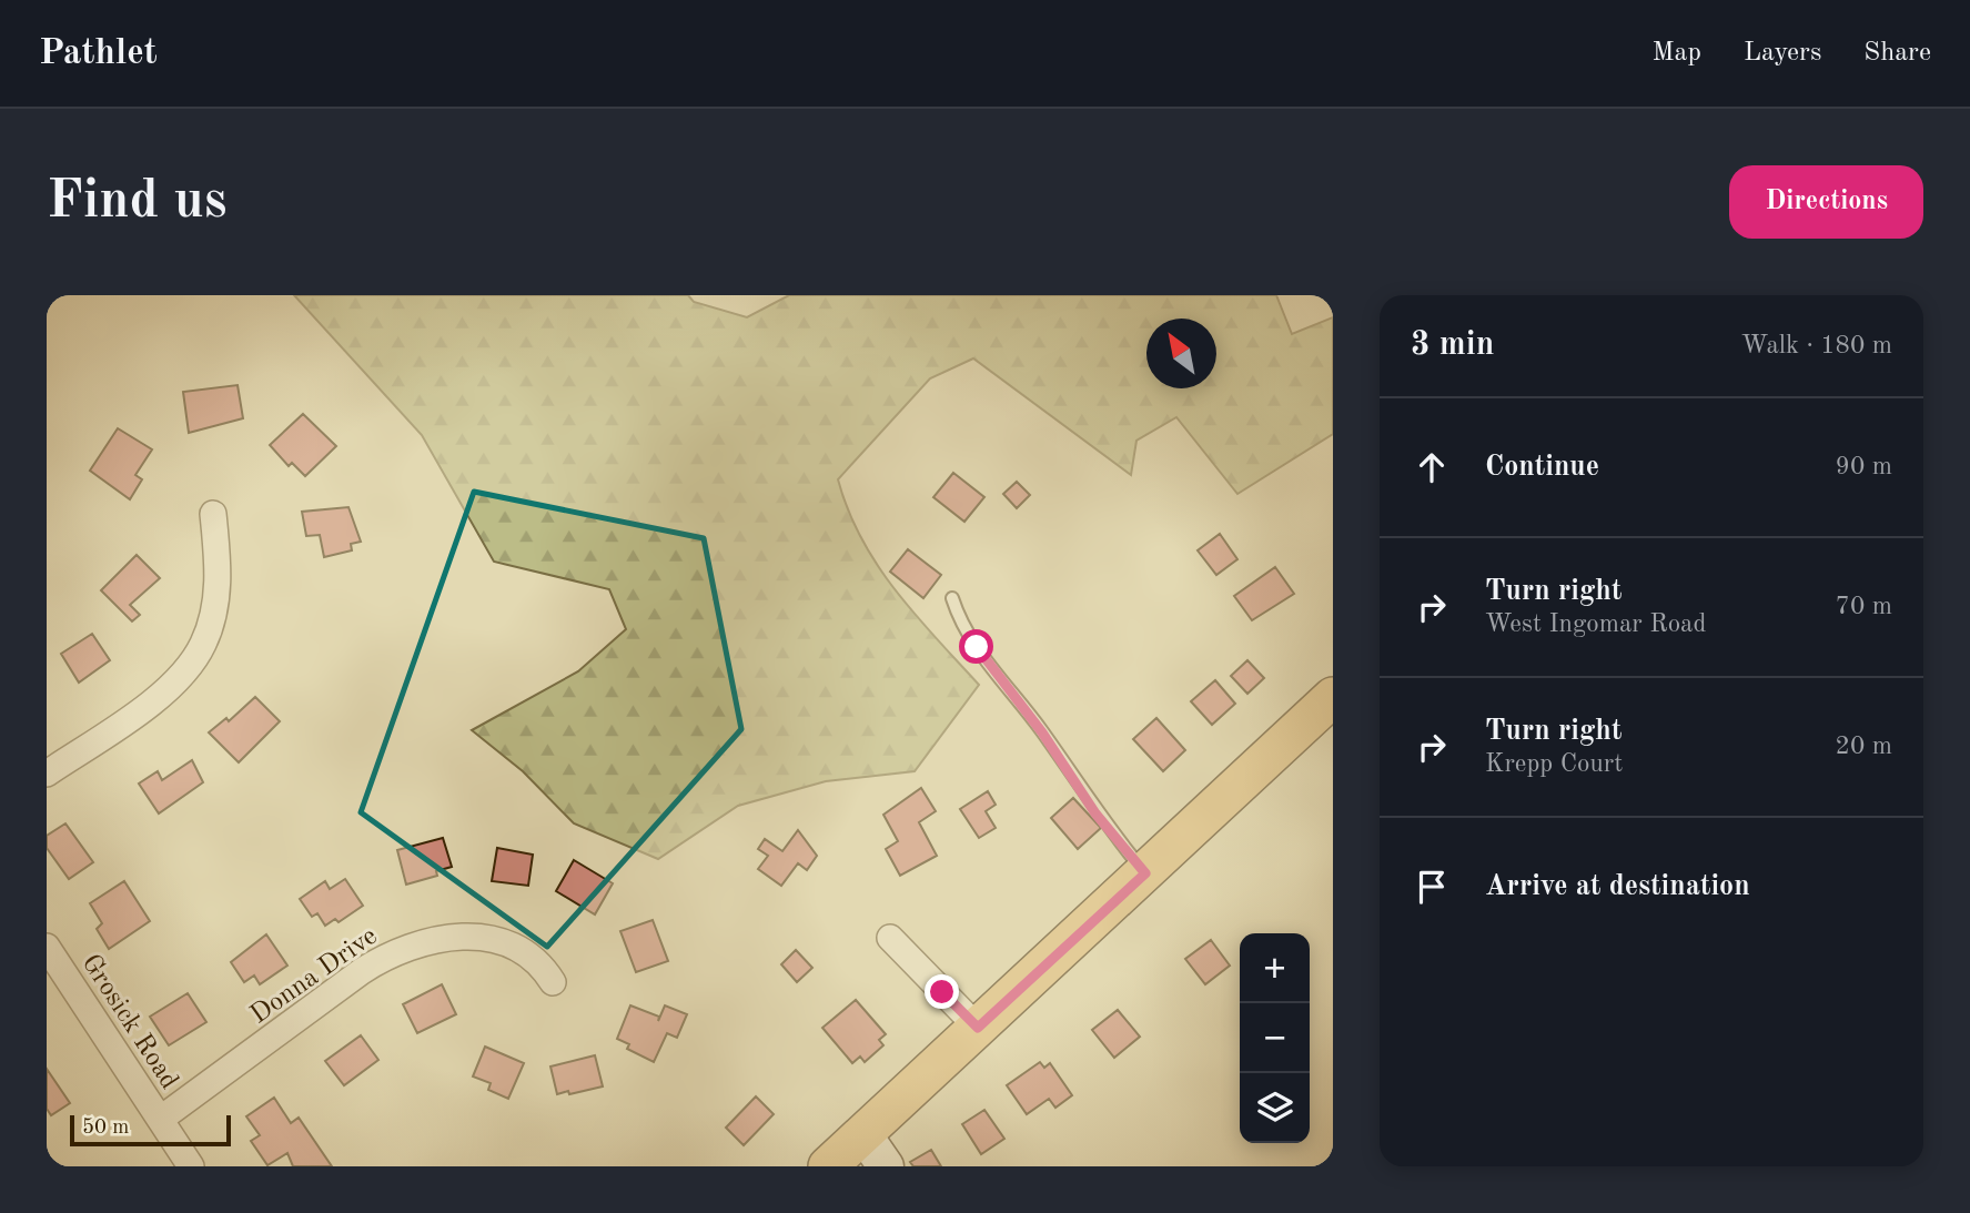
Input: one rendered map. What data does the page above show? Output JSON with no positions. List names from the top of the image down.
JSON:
{
  "streets": {
    "street": ["Donna Drive", "Grosick Road"]
  },
  "crossings": [
    ["Donna Drive", "Grosick Road"]
  ],
  "scale_bar": "50 m",
  "north": "top left",
  "page": {
    "header": "Pathlet",
    "nav": ["Map", "Layers", "Share"],
    "buttons": "Directions",
    "title": "Find us",
    "heading": ["3 min", "Walk · 180 m"],
    "list": [
      ["Continue", "90 m"],
      ["Turn right", "West Ingomar Road", "70 m"],
      ["Turn right", "Krepp Court", "20 m"],
      "Arrive at destination"
    ],
    "map_buttons": ["+", "−"],
    "scale": "50 m"
  }
}
